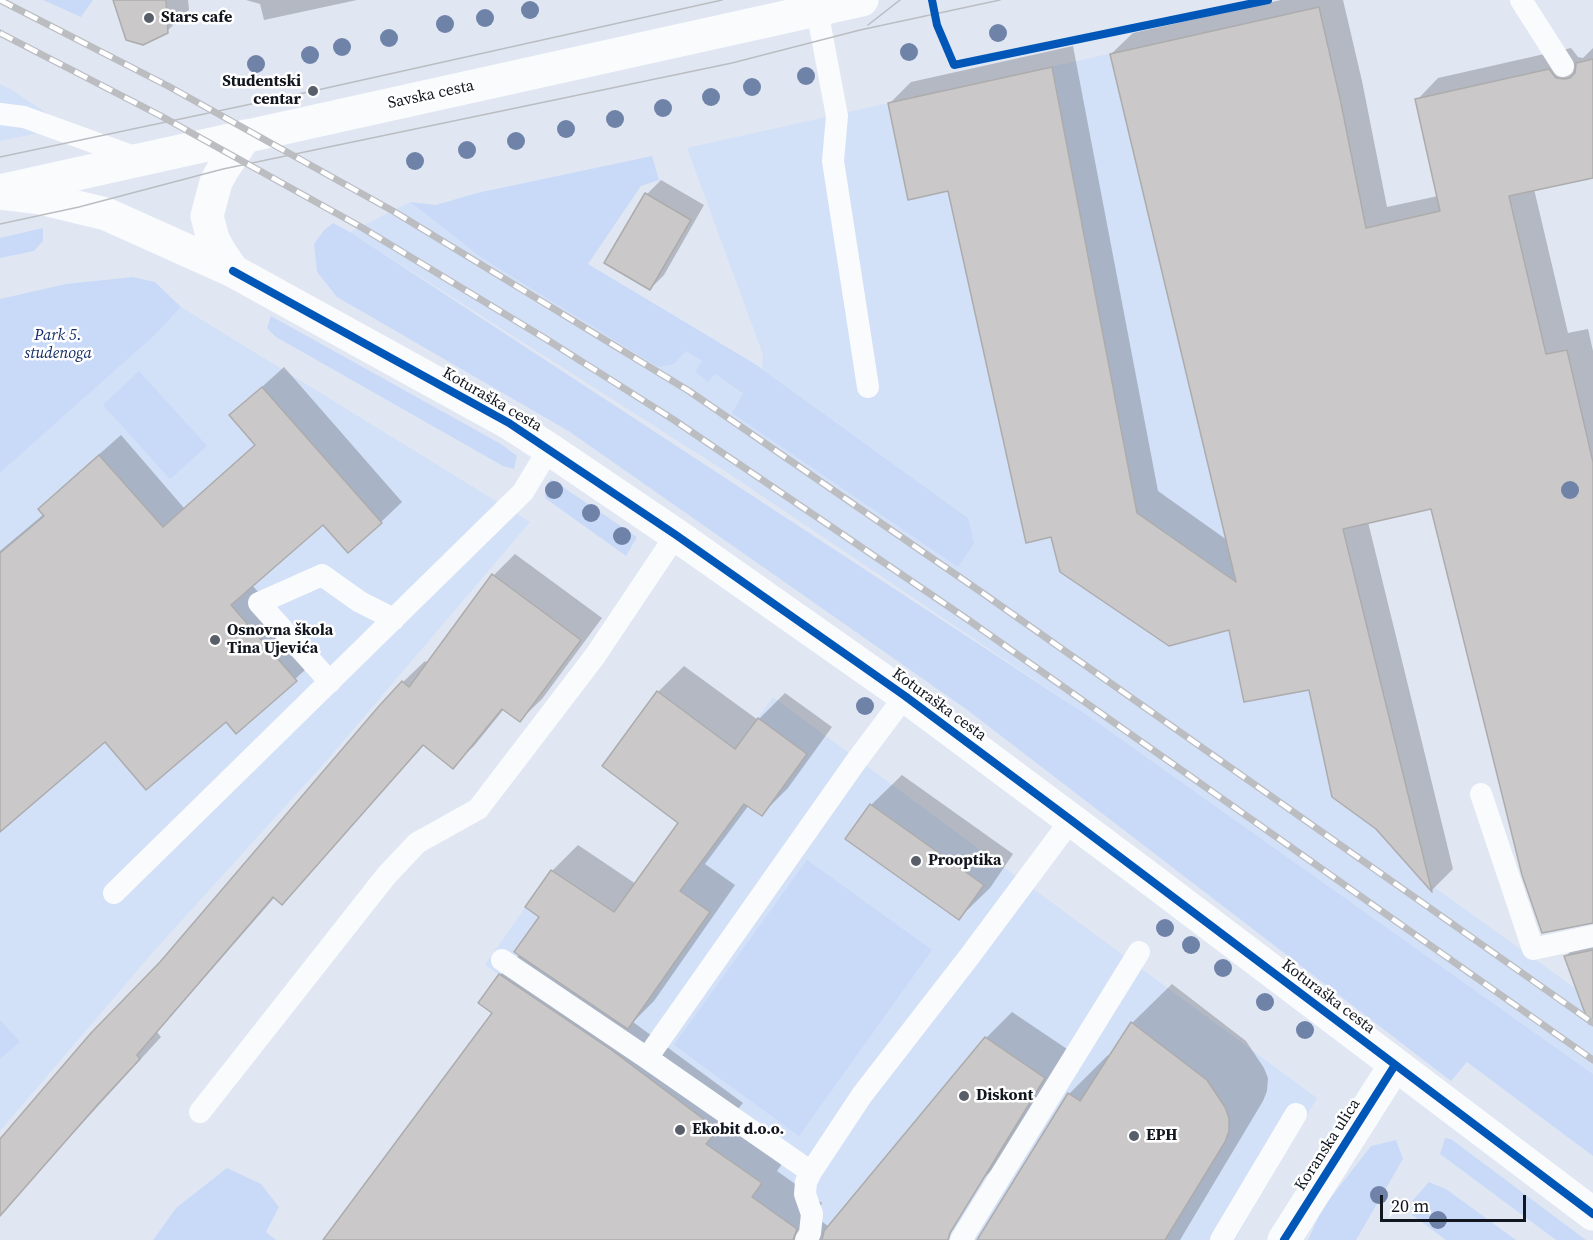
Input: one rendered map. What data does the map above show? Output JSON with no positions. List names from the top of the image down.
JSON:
{
  "streets": {
    "street": ["Savska cesta", "Koturaška cesta", "Koranska ulica"]
  },
  "crossings": [
    ["Savska cesta", "Koturaška cesta"],
    ["Koturaška cesta", "Koranska ulica"]
  ],
  "parks": ["Park 5. studenoga"],
  "places": [
    "Stars cafe",
    "Studentski centar",
    "Osnovna škola Tina Ujevića",
    "Prooptika",
    "Diskont",
    "Ekobit d.o.o.",
    "EPH"
  ],
  "scale_bar": "20 m"
}
